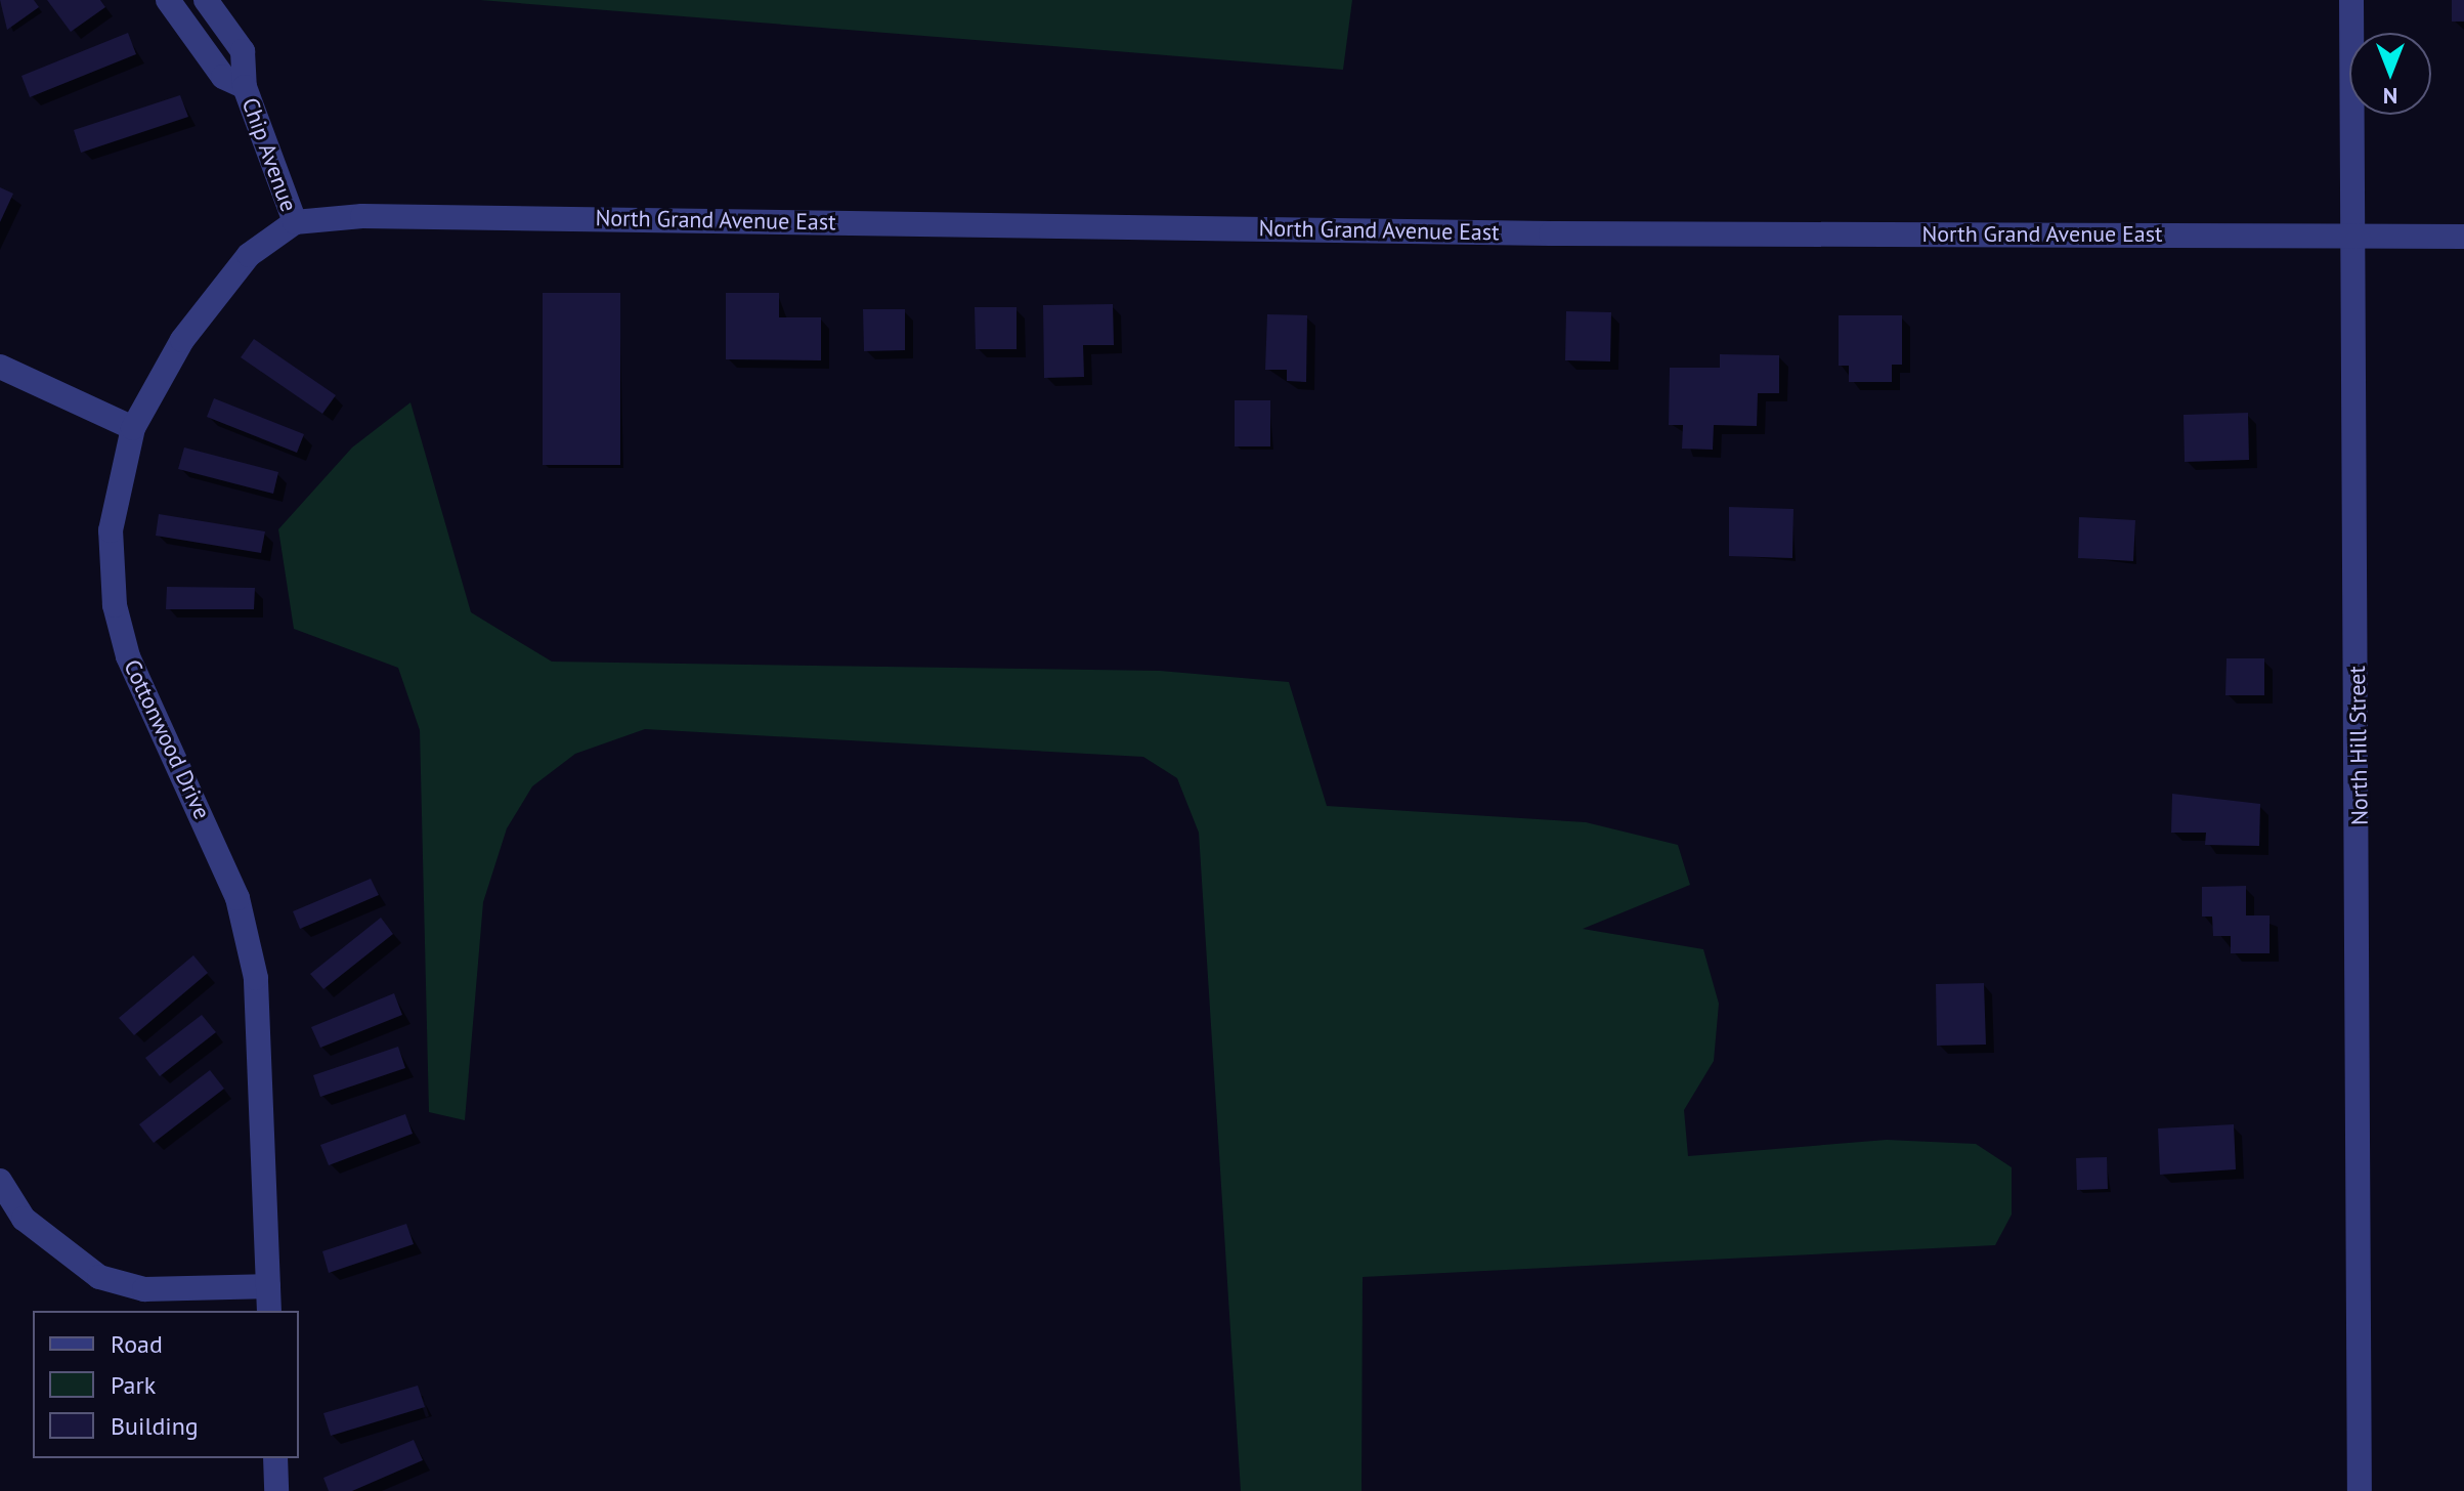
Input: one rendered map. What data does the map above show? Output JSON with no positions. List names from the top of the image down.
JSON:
{
  "streets": {
    "street": [
      "Chip Avenue",
      "North Grand Avenue East",
      "Cottonwood Drive",
      "North Hill Street"
    ]
  },
  "crossings": [
    ["Chip Avenue", "North Grand Avenue East"],
    ["Chip Avenue", "Cottonwood Drive"],
    ["North Grand Avenue East", "Cottonwood Drive"],
    ["North Grand Avenue East", "North Hill Street"]
  ],
  "legend": ["Road", "Park", "Building"],
  "north": "bottom"
}
